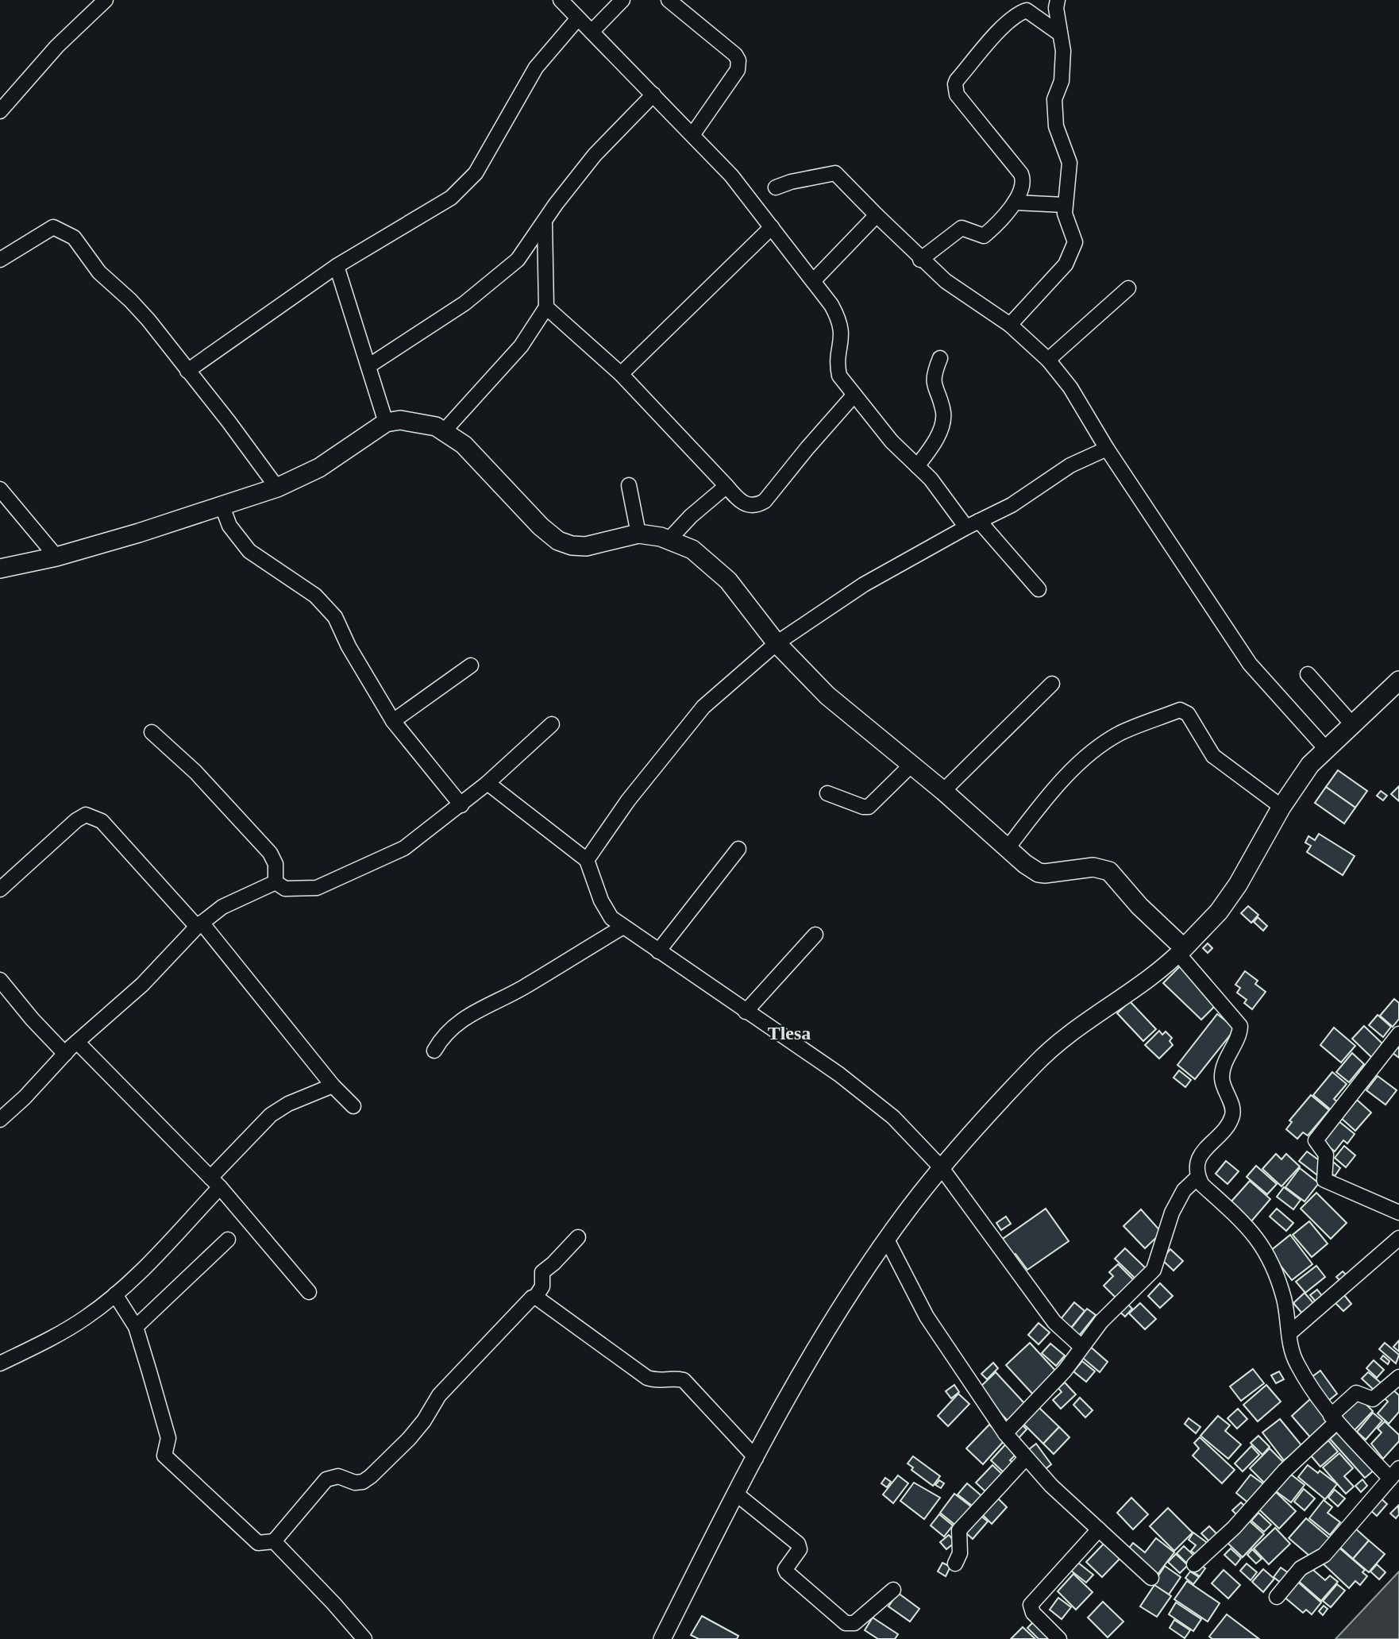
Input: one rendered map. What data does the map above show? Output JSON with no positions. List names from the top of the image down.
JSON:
{
  "districts": ["Tlesa"]
}
